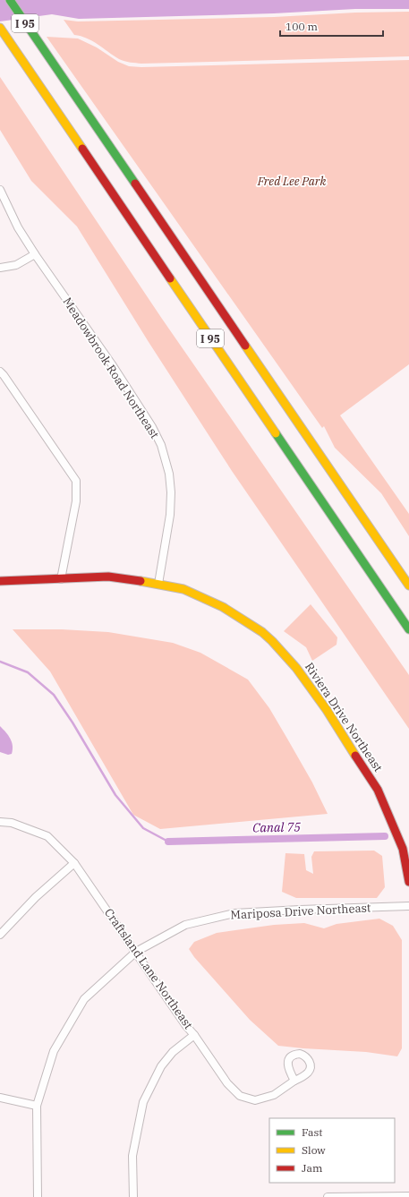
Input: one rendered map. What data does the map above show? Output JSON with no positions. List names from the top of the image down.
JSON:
{
  "streets": {
    "main road": ["I 95", "Riviera Drive Northeast"],
    "street": ["Meadowbrook Road Northeast", "Mariposa Drive Northeast", "Craftsland Lane Northeast"]
  },
  "crossings": [
    ["Meadowbrook Road Northeast", "Riviera Drive Northeast"],
    ["Mariposa Drive Northeast", "Craftsland Lane Northeast"]
  ],
  "water": ["Canal 75"],
  "parks": ["Fred Lee Park"],
  "legend": ["Fast", "Slow", "Jam"],
  "scale_bar": "100 m"
}
